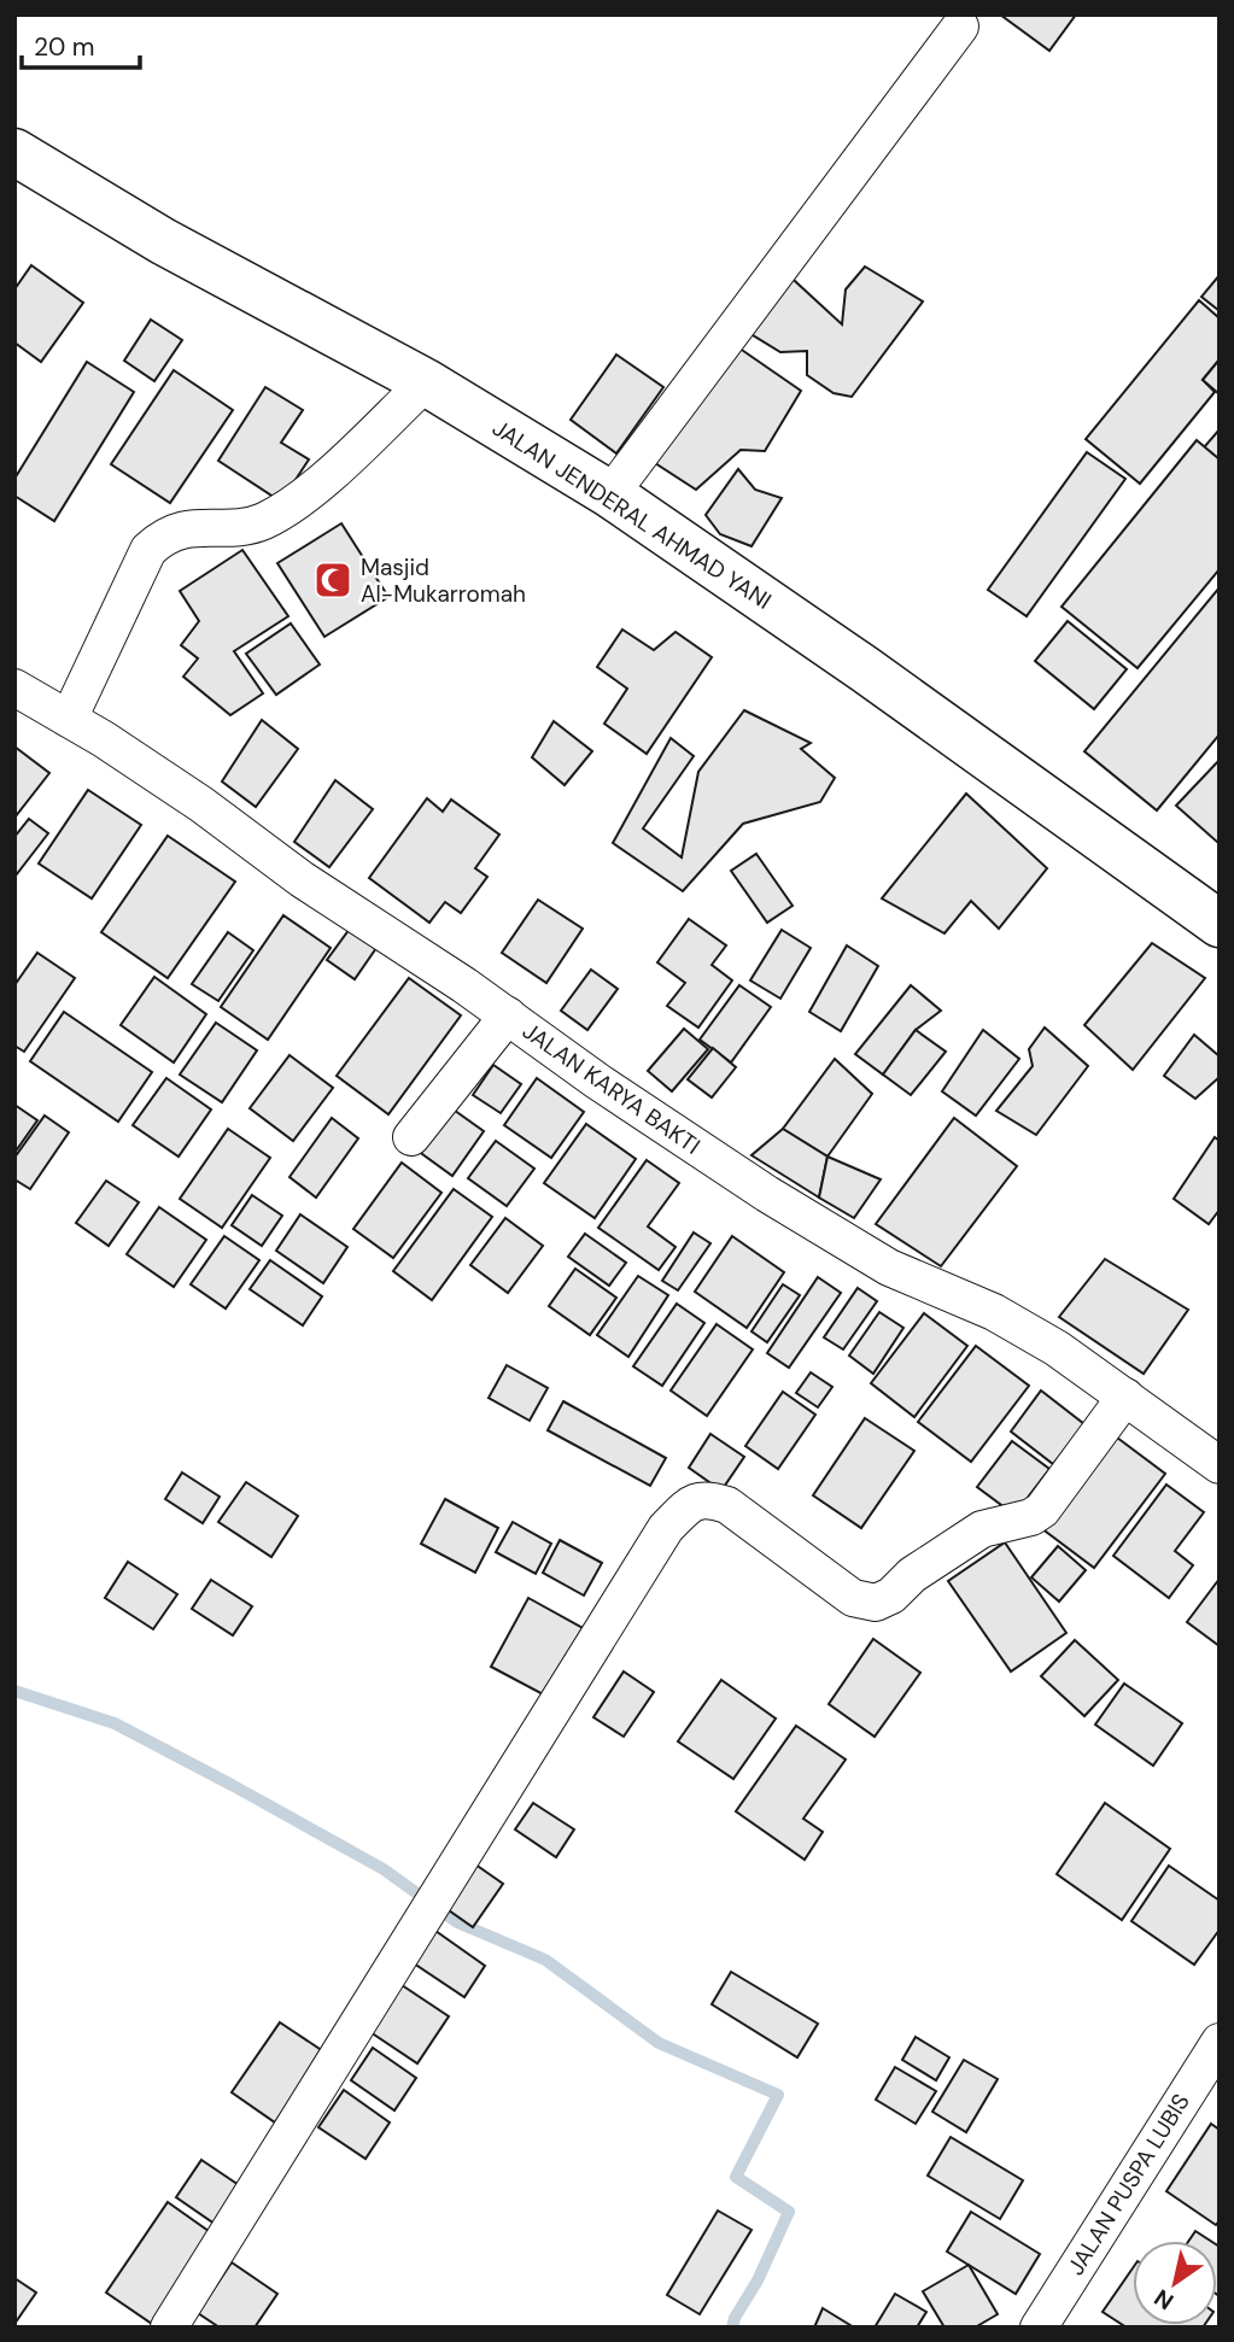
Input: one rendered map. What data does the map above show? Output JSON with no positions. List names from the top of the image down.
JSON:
{
  "streets": {
    "highway": ["JALAN JENDERAL AHMAD YANI"],
    "street": ["JALAN KARYA BAKTI", "JALAN PUSPA LUBIS"]
  },
  "places": {
    "mosque": ["Masjid Al-Mukarromah"]
  },
  "scale_bar": "20 m",
  "north": "bottom left"
}
